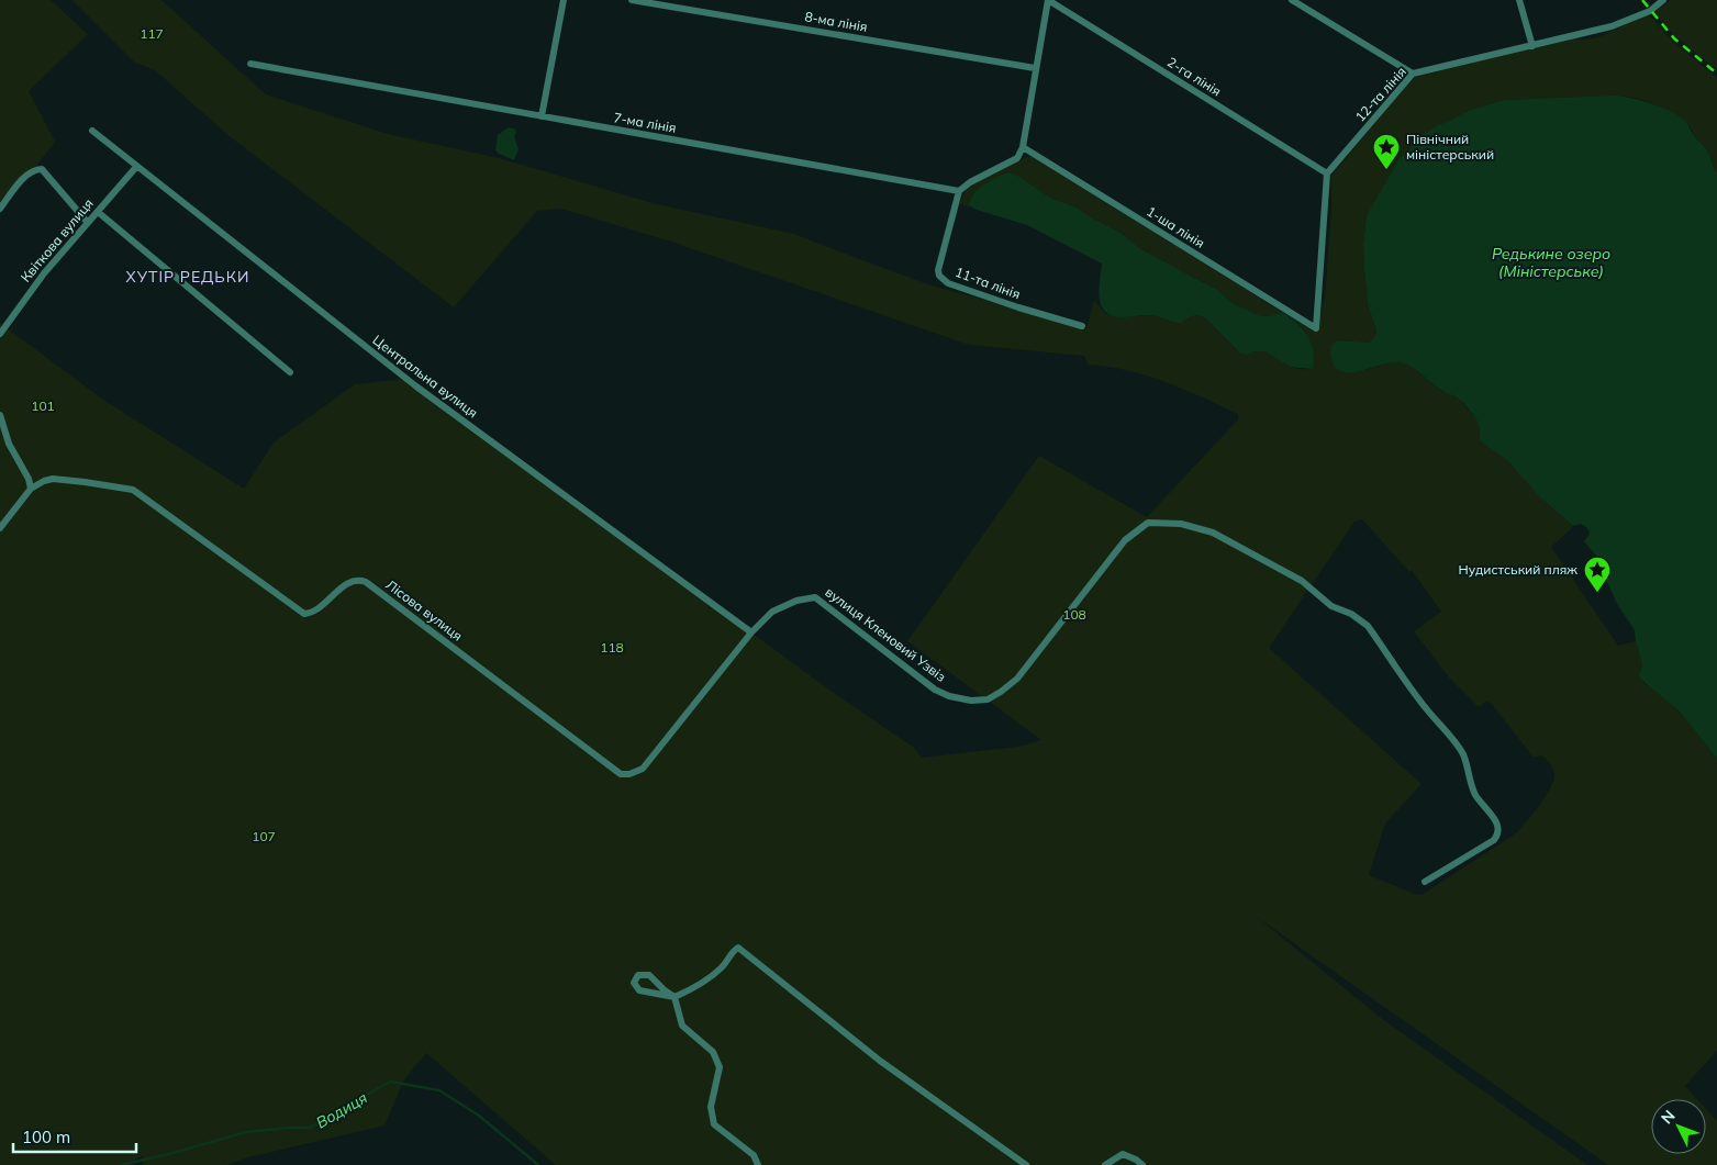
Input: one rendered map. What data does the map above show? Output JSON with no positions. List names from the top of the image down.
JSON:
{
  "streets": {
    "street": [
      "8-ма лінія",
      "2-га лінія",
      "12-та лінія",
      "7-ма лінія",
      "1-ша лінія",
      "Квіткова вулиця",
      "11-та лінія",
      "Центральна вулиця",
      "Лісова вулиця",
      "вулиця Кленовий Узвіз"
    ]
  },
  "crossings": [
    ["2-га лінія", "12-та лінія"],
    ["2-га лінія", "1-ша лінія"],
    ["12-та лінія", "1-ша лінія"],
    ["7-ма лінія", "11-та лінія"],
    ["Квіткова вулиця", "Центральна вулиця"],
    ["Центральна вулиця", "Лісова вулиця"],
    ["Центральна вулиця", "вулиця Кленовий Узвіз"],
    ["Лісова вулиця", "вулиця Кленовий Узвіз"]
  ],
  "districts": ["ХУТІР РЕДЬКИ"],
  "water": ["Редькине озеро (Міністерське)", "Водиця"],
  "parks": [
    "117",
    "101",
    "108",
    "118",
    "107"
  ],
  "places": {
    "place": ["Північний міністерський", "Нудистський пляж"]
  },
  "scale_bar": "100 m",
  "north": "top left"
}
